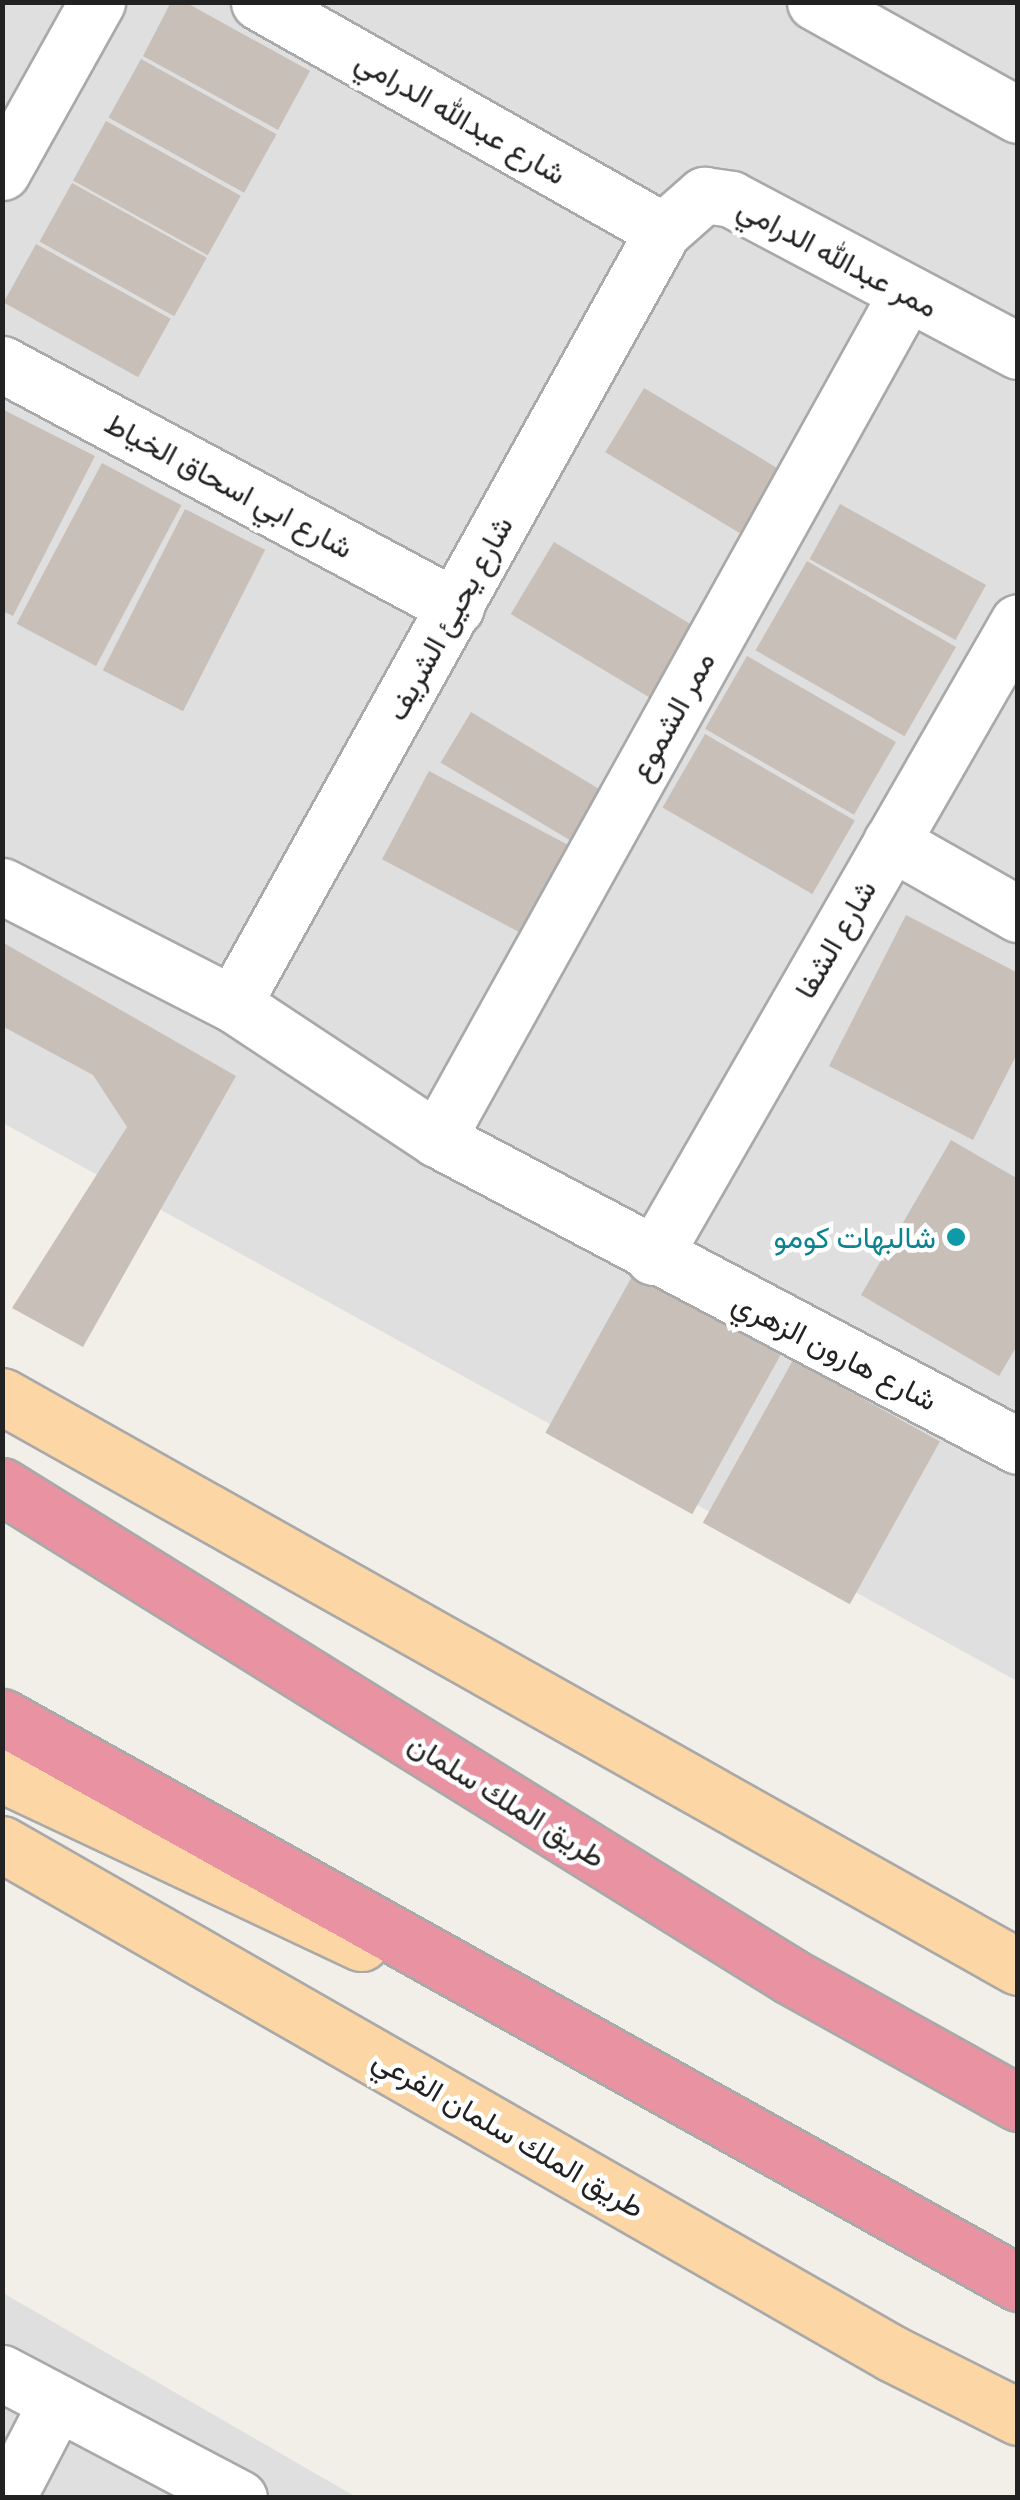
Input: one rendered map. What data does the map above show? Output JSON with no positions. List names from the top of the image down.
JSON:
{
  "streets": {
    "highway": ["طريق الملك سلمان"],
    "main road": ["طريق الملك سلمان الفرعي"],
    "street": [
      "شارع عبدالله الدرامي",
      "ممر عبدالله الدرامي",
      "شارع ابي اسحاق الخياط",
      "شارع يحيئ الشريف",
      "ممر الشموع",
      "شارع الشفا",
      "شارع هارون الزهري"
    ]
  },
  "crossings": [
    ["شارع عبدالله الدرامي", "ممر عبدالله الدرامي"],
    ["شارع عبدالله الدرامي", "شارع يحيئ الشريف"],
    ["ممر عبدالله الدرامي", "شارع يحيئ الشريف"],
    ["ممر عبدالله الدرامي", "ممر الشموع"],
    ["شارع ابي اسحاق الخياط", "شارع يحيئ الشريف"],
    ["شارع يحيئ الشريف", "شارع هارون الزهري"],
    ["ممر الشموع", "شارع هارون الزهري"],
    ["شارع الشفا", "شارع هارون الزهري"]
  ],
  "places": ["شالبهات كومو"]
}
